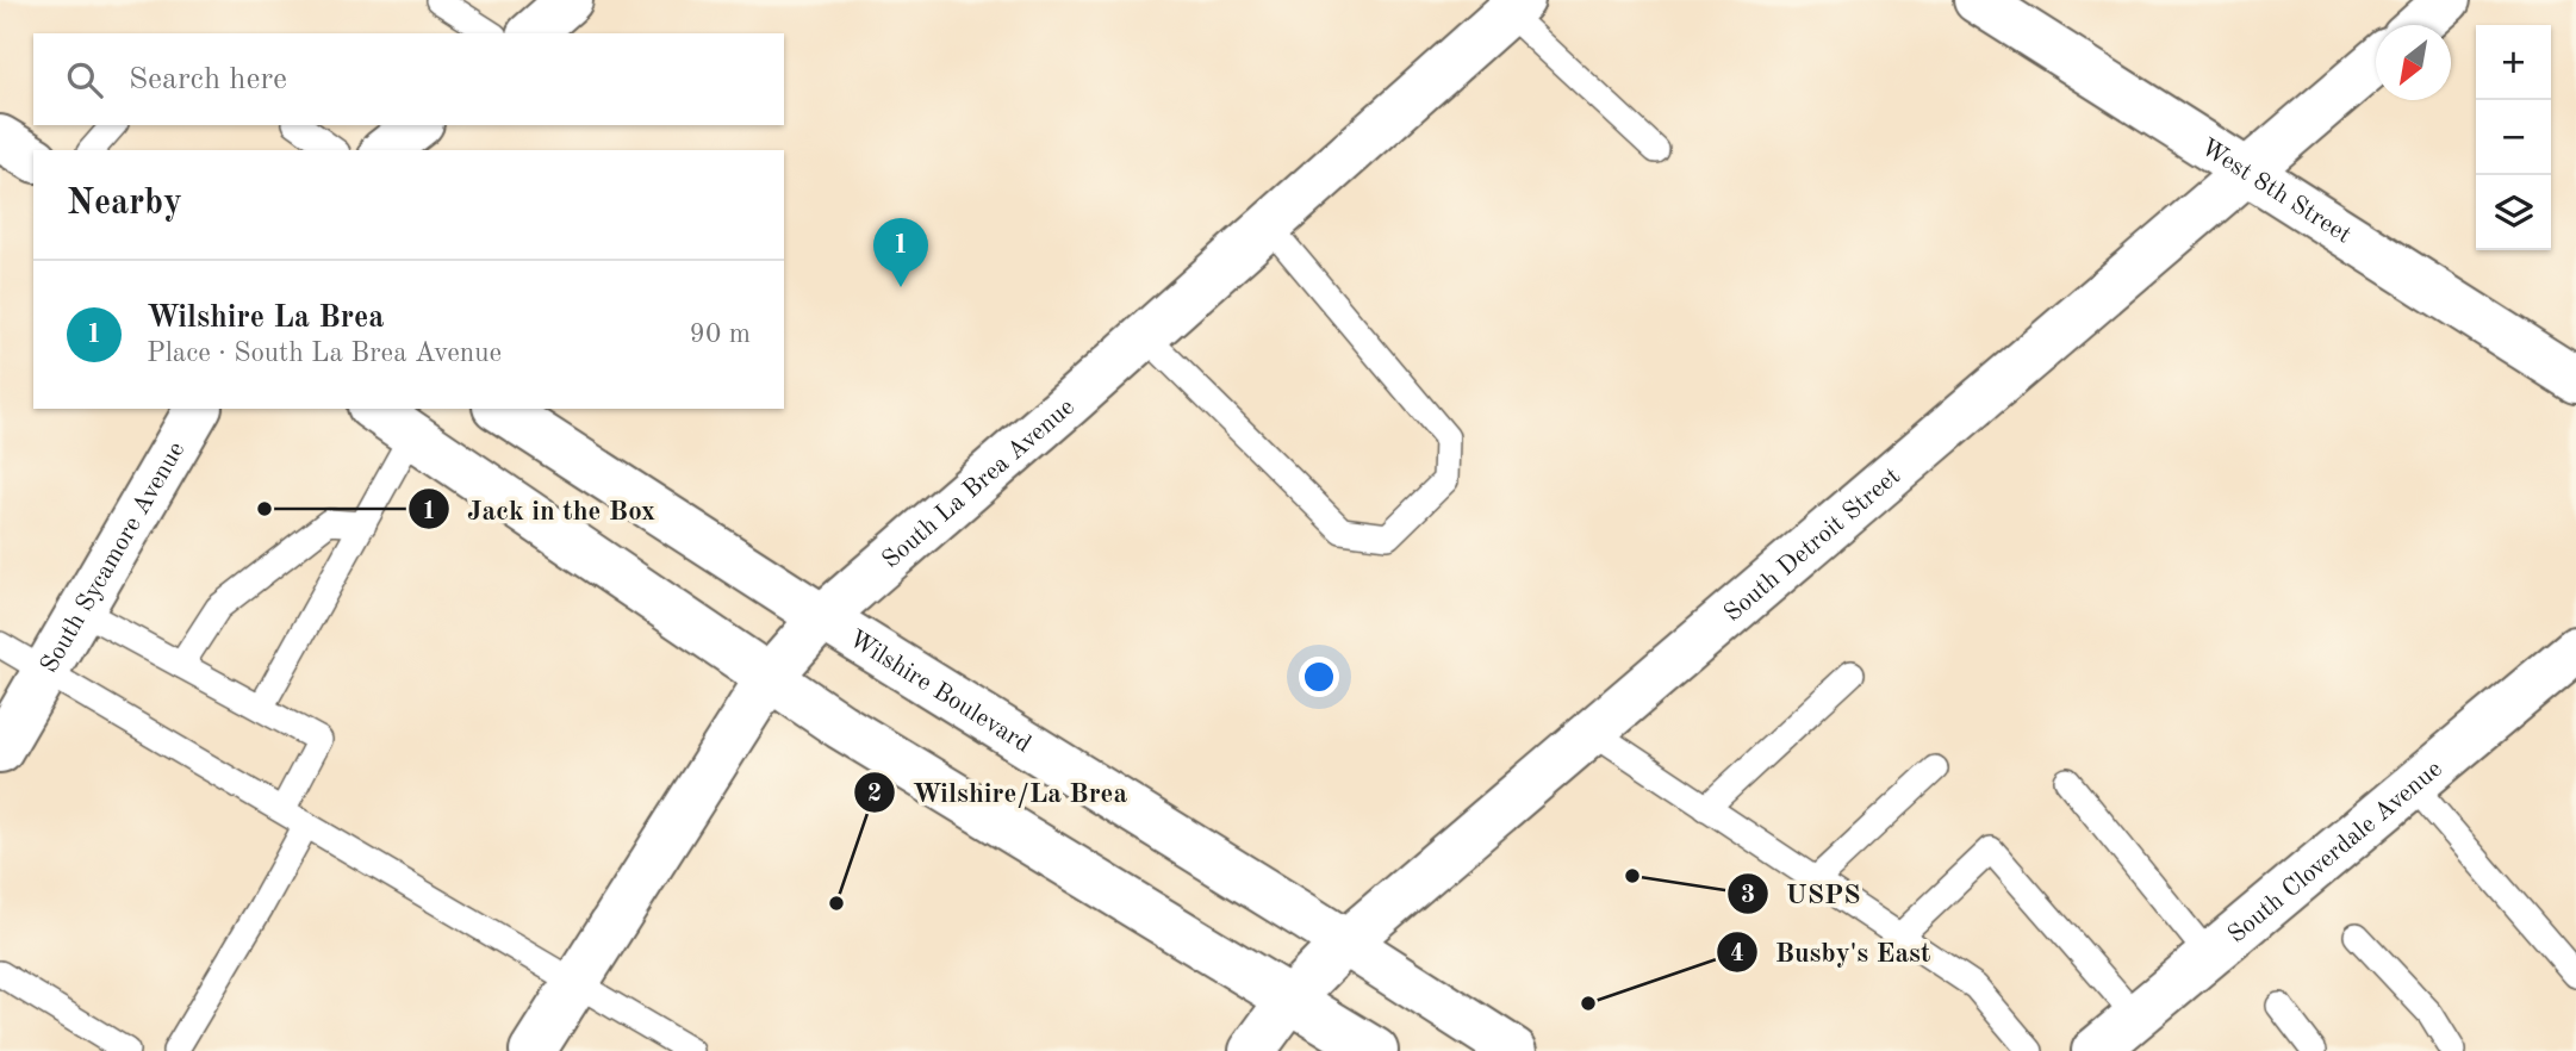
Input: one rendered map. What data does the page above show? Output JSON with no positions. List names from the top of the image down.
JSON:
{
  "streets": {
    "main road": [
      "West 8th Street",
      "South La Brea Avenue",
      "South Detroit Street",
      "South Sycamore Avenue",
      "Wilshire Boulevard",
      "South Cloverdale Avenue"
    ]
  },
  "crossings": [
    ["West 8th Street", "South Detroit Street"],
    ["South La Brea Avenue", "Wilshire Boulevard"],
    ["South Detroit Street", "Wilshire Boulevard"]
  ],
  "places": [
    "Jack in the Box",
    "USPS",
    "Wilshire/La Brea",
    "Busby's East"
  ],
  "north": "bottom left",
  "page": {
    "map_buttons": ["+", "−"],
    "search": "Search here",
    "heading": "Nearby",
    "pins": "1",
    "list": [
      {
        "mark": "1",
        "name": "Wilshire La Brea",
        "note": "Place · South La Brea Avenue",
        "value": "90 m"
      }
    ]
  }
}
